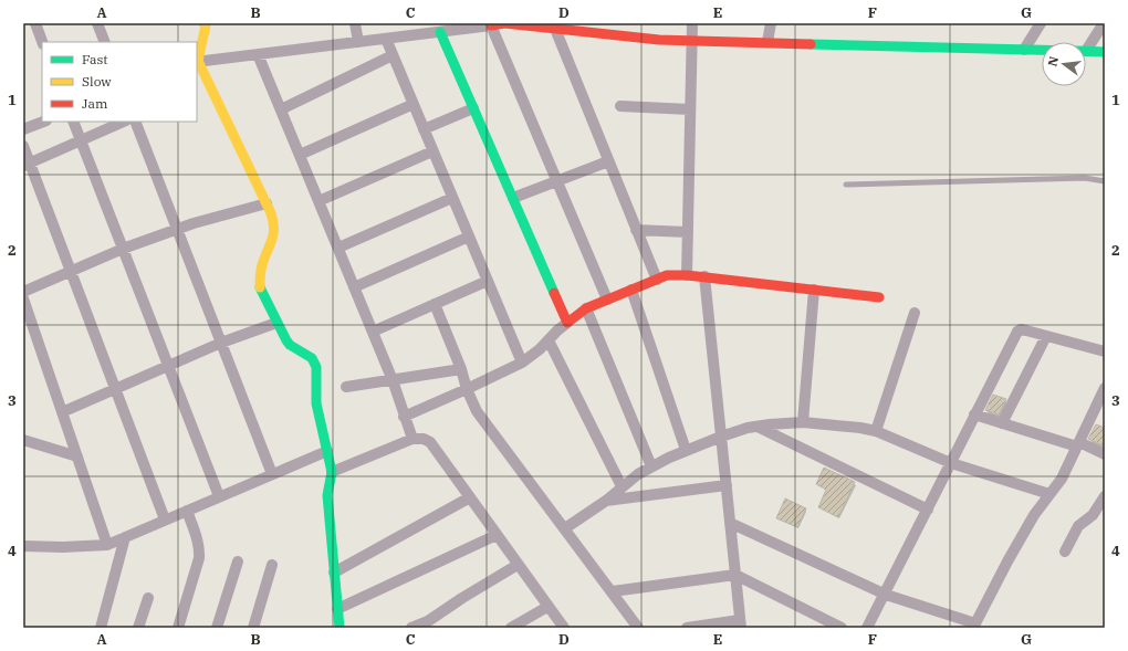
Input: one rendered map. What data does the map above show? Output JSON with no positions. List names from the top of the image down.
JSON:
{
  "legend": ["Fast", "Slow", "Jam"],
  "north": "left",
  "grid": {
    "columns": [
      "A",
      "B",
      "C",
      "D",
      "E",
      "F",
      "G"
    ],
    "rows": [
      "1",
      "2",
      "3",
      "4"
    ]
  }
}
